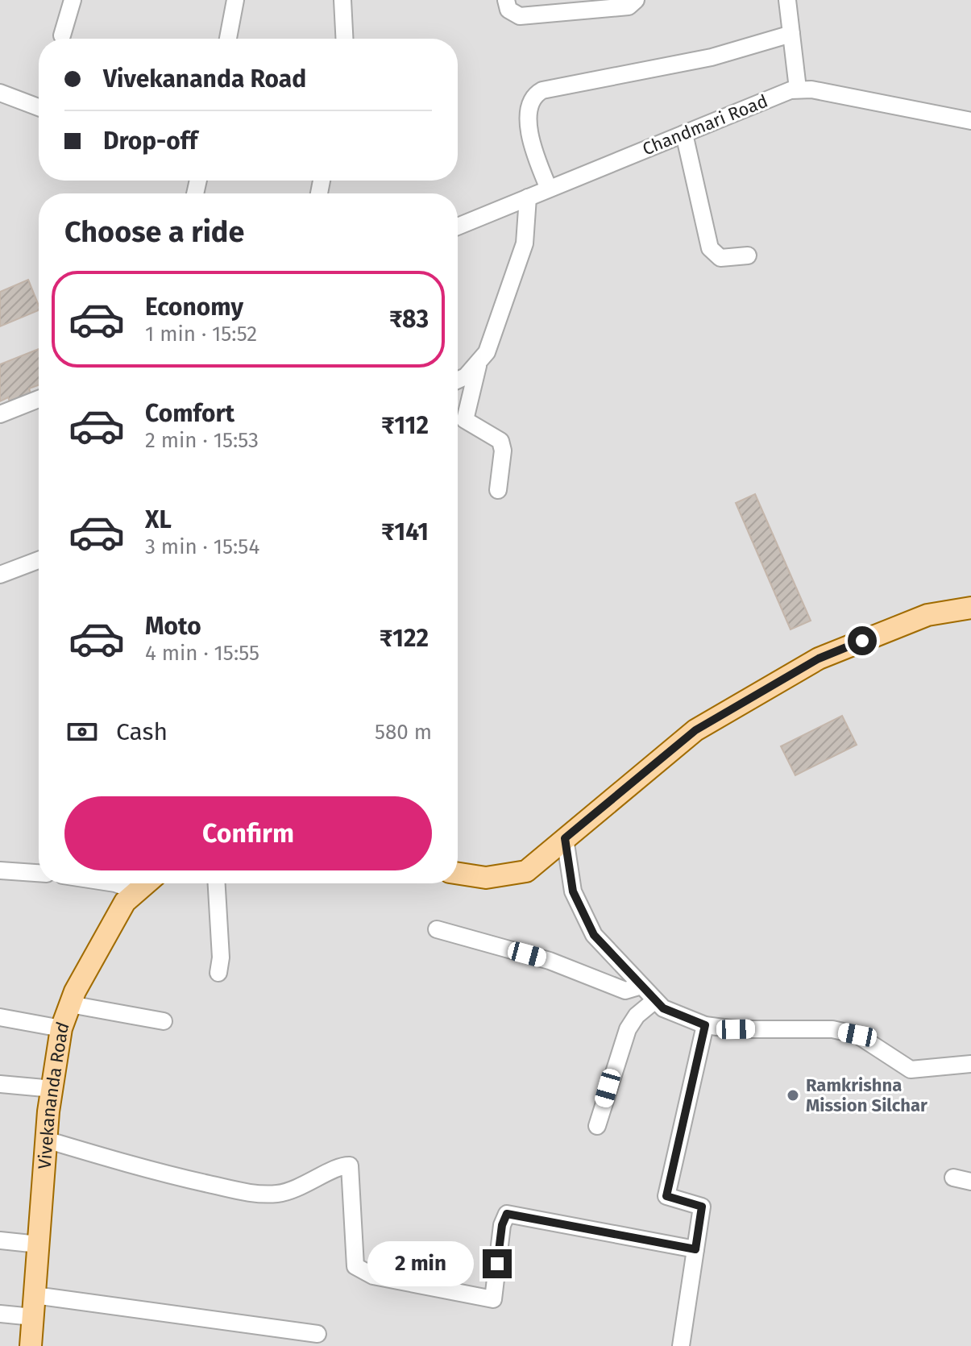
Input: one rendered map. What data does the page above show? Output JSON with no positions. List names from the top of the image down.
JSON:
{
  "streets": {
    "main road": ["Vivekananda Road"],
    "street": ["Chandmari Road"]
  },
  "places": ["Ramkrishna Mission Silchar"],
  "page": {
    "banner": ["Vivekananda Road", "Drop-off"],
    "heading": "Choose a ride",
    "list": [
      {
        "name": "Economy",
        "note": "1 min · 15:52",
        "value": "₹83"
      },
      {
        "name": "Comfort",
        "note": "2 min · 15:53",
        "value": "₹112"
      },
      {
        "name": "XL",
        "note": "3 min · 15:54",
        "value": "₹141"
      },
      {
        "name": "Moto",
        "note": "4 min · 15:55",
        "value": "₹122"
      }
    ],
    "pay": ["Cash", "580 m"],
    "buttons": "Confirm",
    "bubble": "2 min"
  }
}
